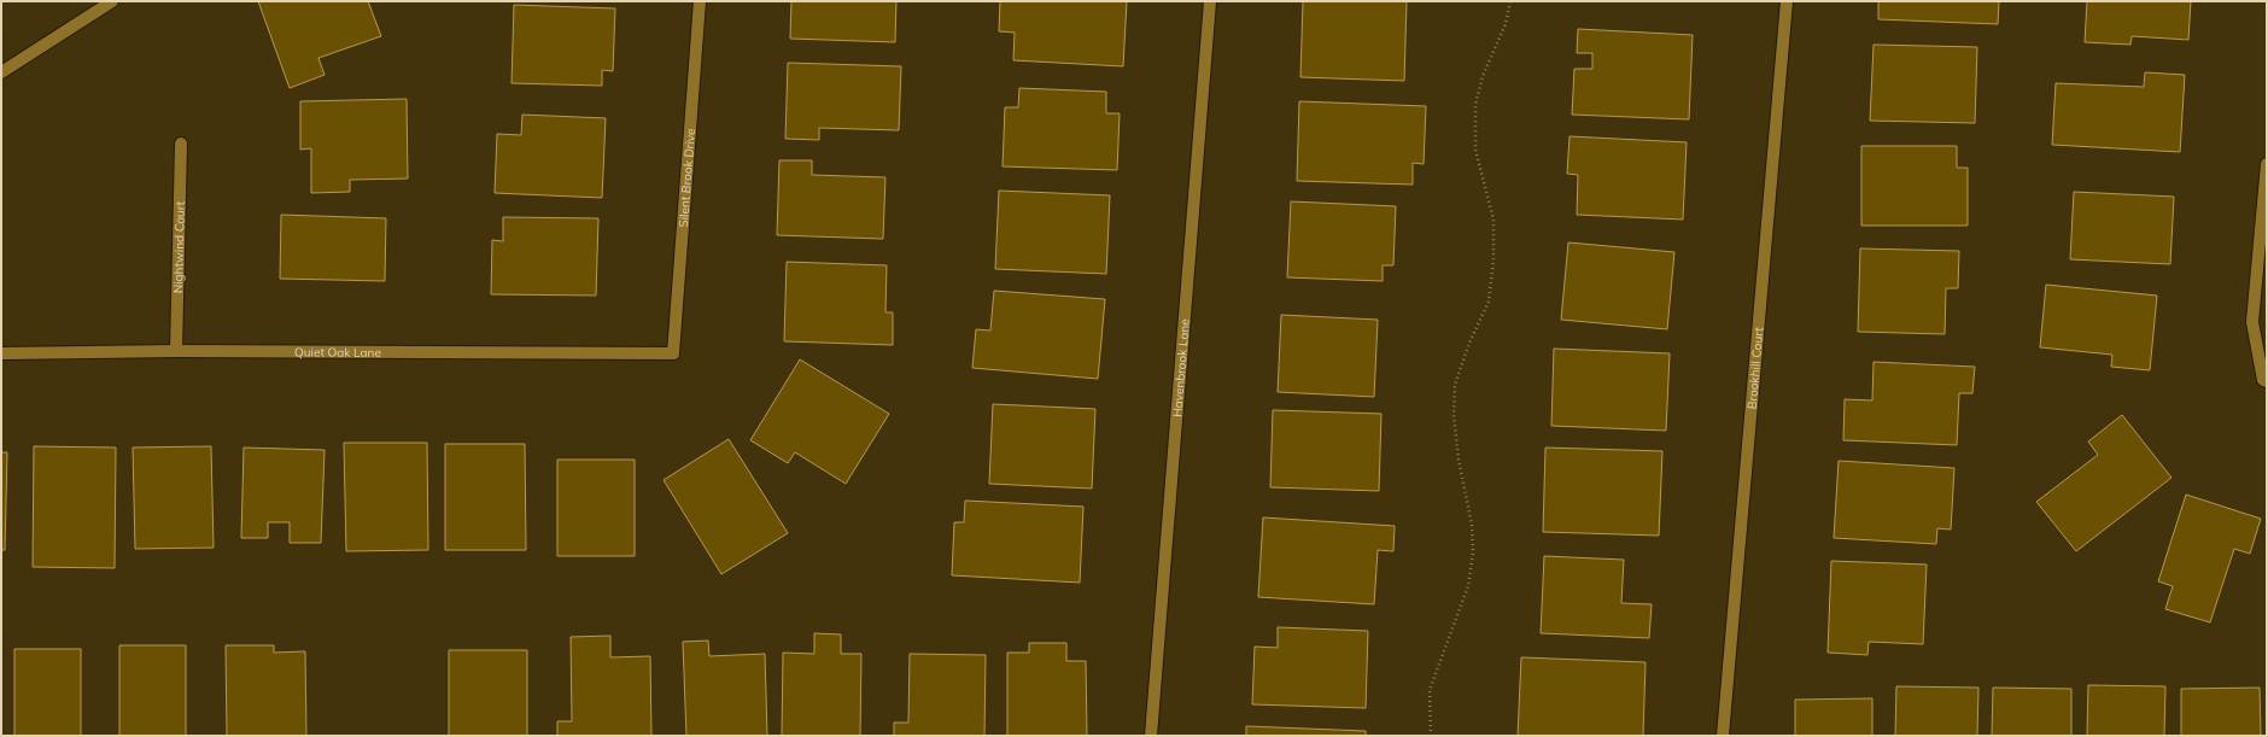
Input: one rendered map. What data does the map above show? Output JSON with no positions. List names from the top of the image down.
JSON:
{
  "streets": {
    "street": [
      "Silent Brook Drive",
      "Nightwind Court",
      "Quiet Oak Lane",
      "Havenbrook Lane",
      "Brookhill Court"
    ]
  },
  "crossings": [
    ["Silent Brook Drive", "Quiet Oak Lane"],
    ["Nightwind Court", "Quiet Oak Lane"]
  ]
}
